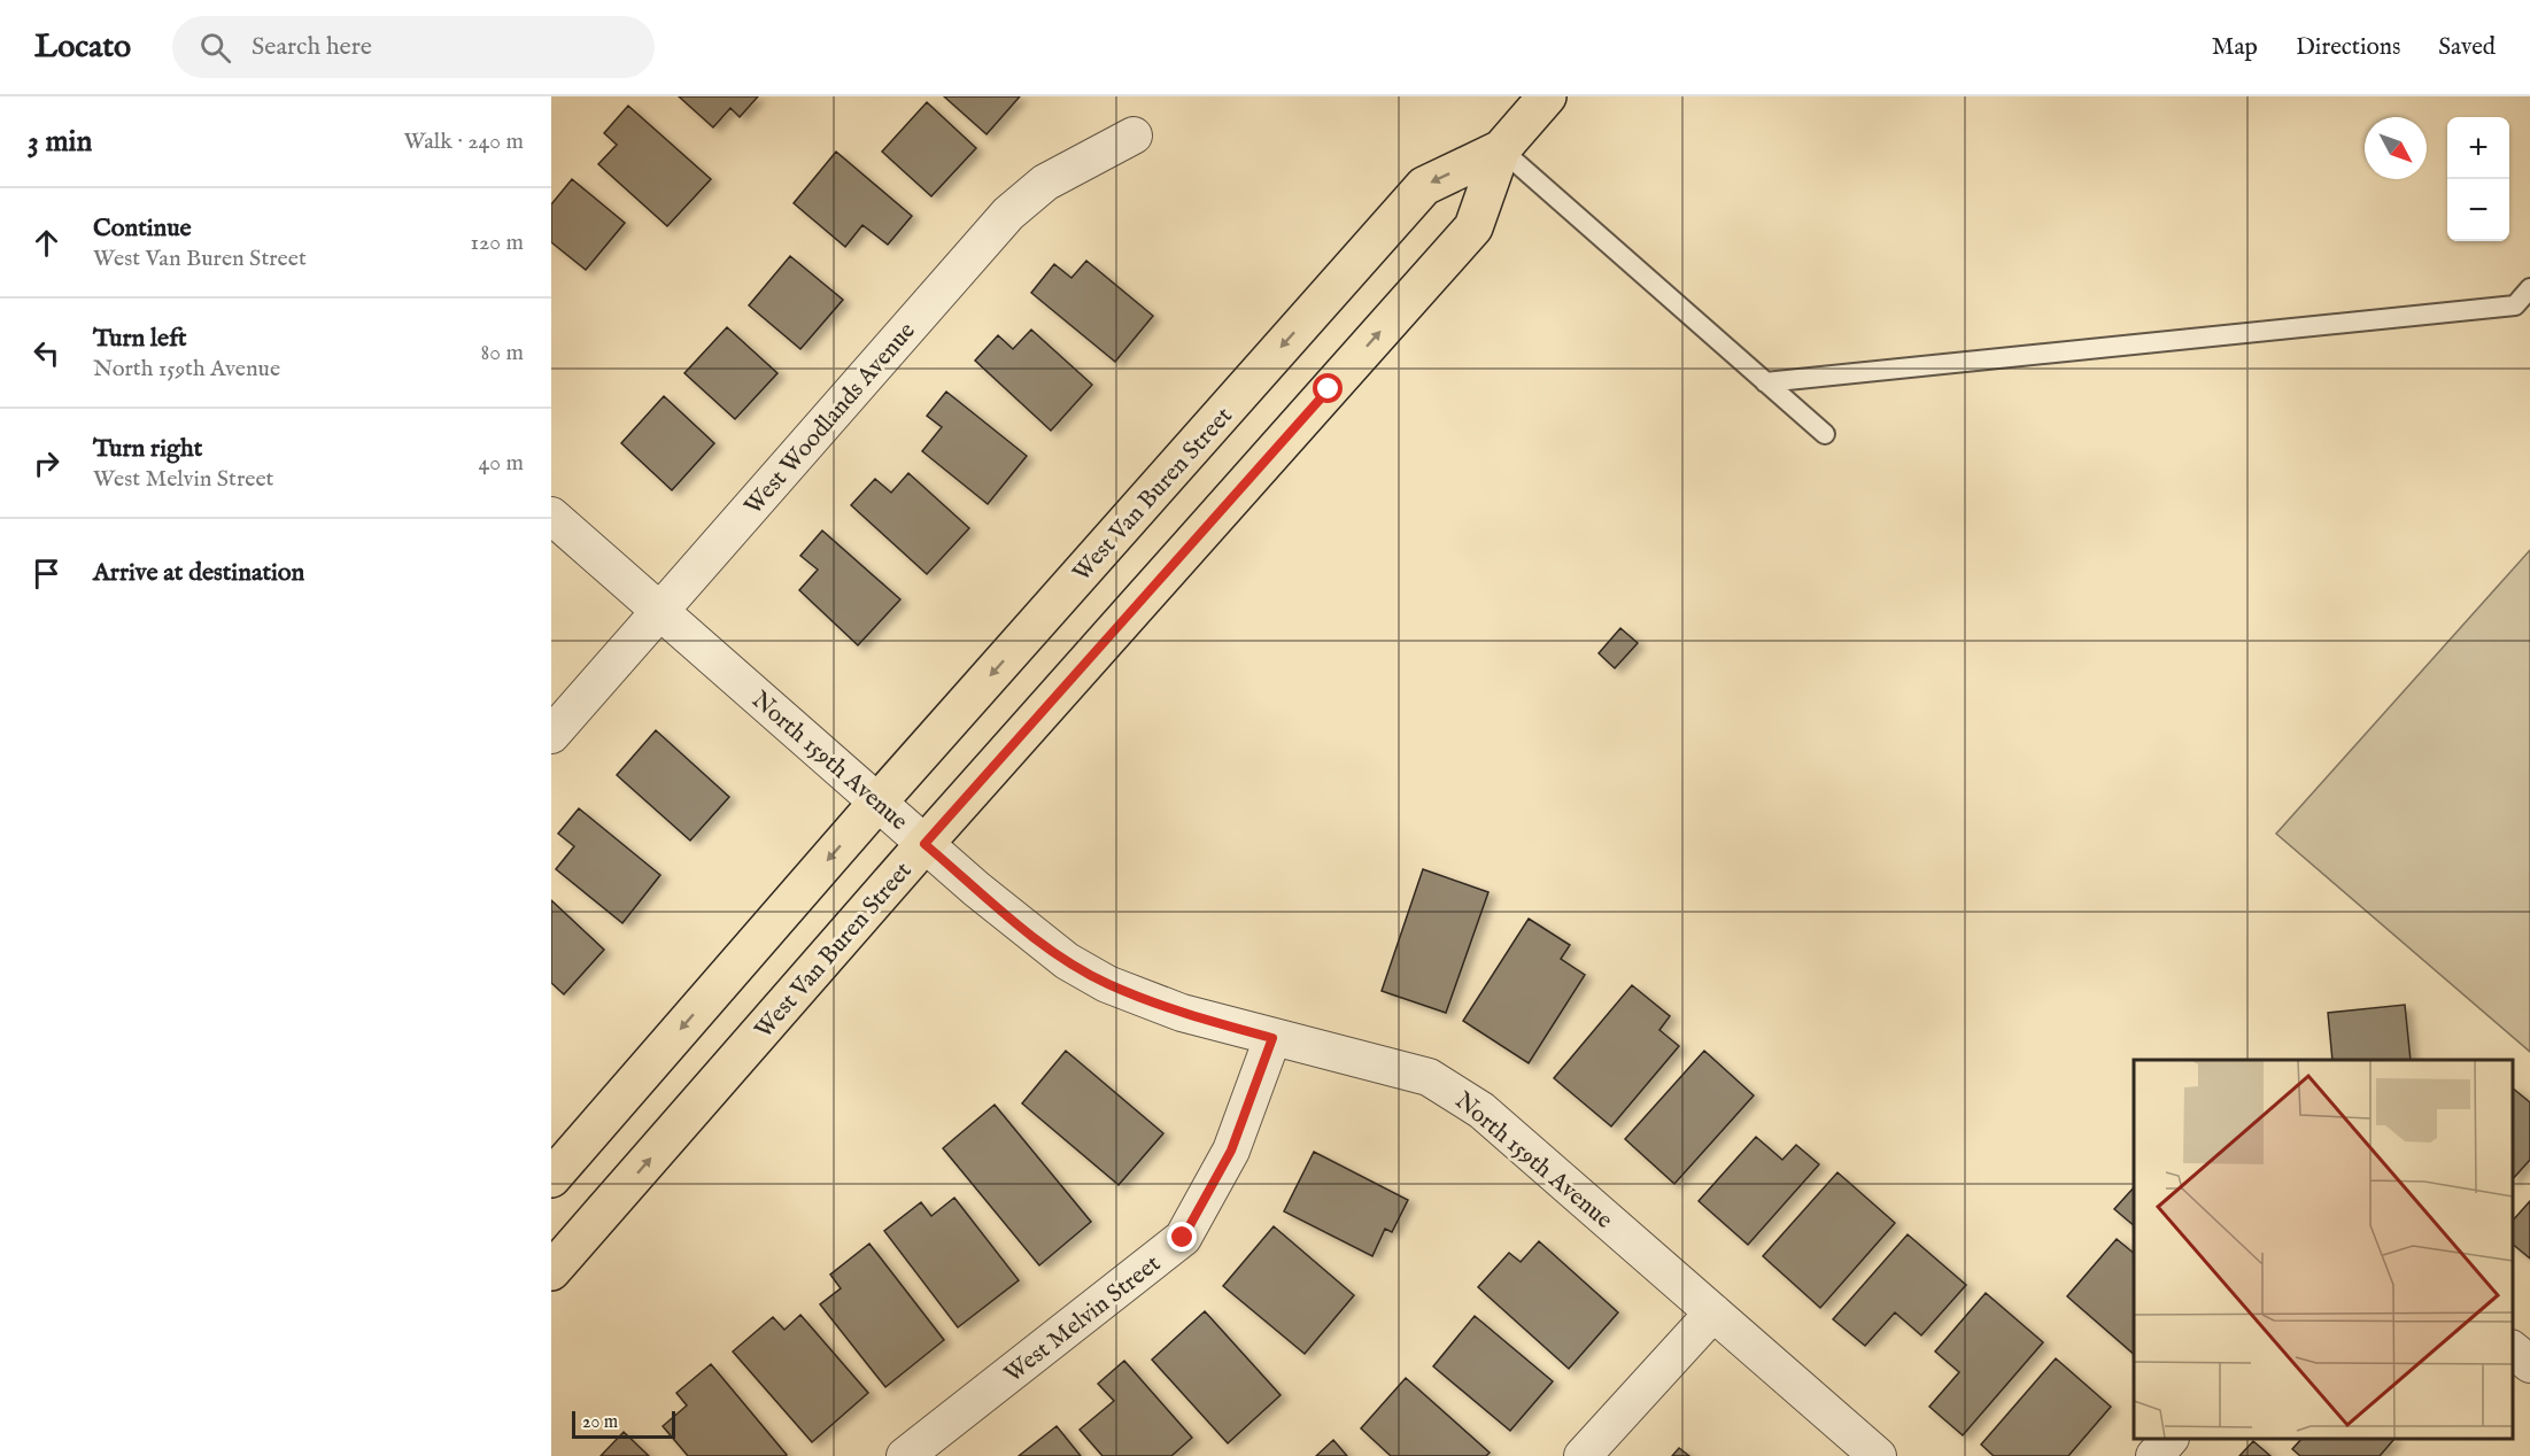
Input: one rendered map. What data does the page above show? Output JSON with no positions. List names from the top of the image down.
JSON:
{
  "streets": {
    "main road": ["West Van Buren Street"],
    "street": ["West Woodlands Avenue", "North 159th Avenue", "West Melvin Street"]
  },
  "crossings": [
    ["West Woodlands Avenue", "North 159th Avenue"],
    ["West Van Buren Street", "North 159th Avenue"],
    ["North 159th Avenue", "West Melvin Street"]
  ],
  "scale_bar": "20 m",
  "north": "bottom right",
  "page": {
    "header": "Locato",
    "search": "Search here",
    "nav": ["Map", "Directions", "Saved"],
    "heading": ["3 min", "Walk · 240 m"],
    "map_buttons": ["+", "−"],
    "list": [
      ["Continue", "West Van Buren Street", "120 m"],
      ["Turn left", "North 159th Avenue", "80 m"],
      ["Turn right", "West Melvin Street", "40 m"],
      "Arrive at destination"
    ],
    "scale": "20 m"
  }
}
